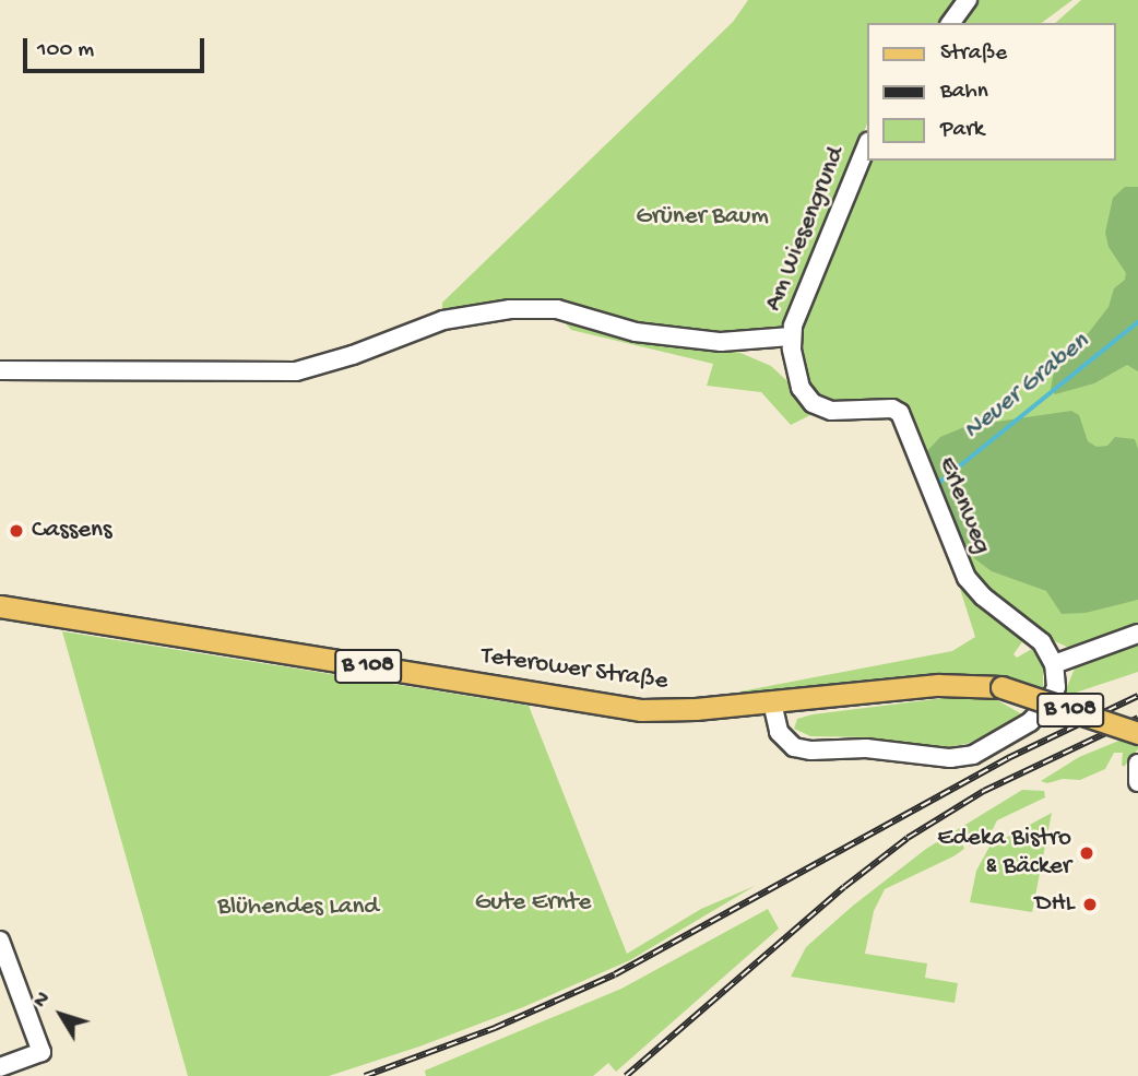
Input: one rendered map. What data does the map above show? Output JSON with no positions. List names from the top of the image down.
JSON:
{
  "streets": {
    "main road": ["B 108", "Teterower Straße"],
    "street": ["Am Wiesengrund", "Erlenweg"]
  },
  "crossings": [
    ["Am Wiesengrund", "Erlenweg"]
  ],
  "water": ["Neuer Graben"],
  "parks": ["Grüner Baum", "Gute Ernte", "Blühendes Land"],
  "places": ["Cassens", "Edeka Bistro & Bäcker", "DHL"],
  "legend": ["Straße", "Bahn", "Park"],
  "scale_bar": "100 m",
  "north": "top left"
}
